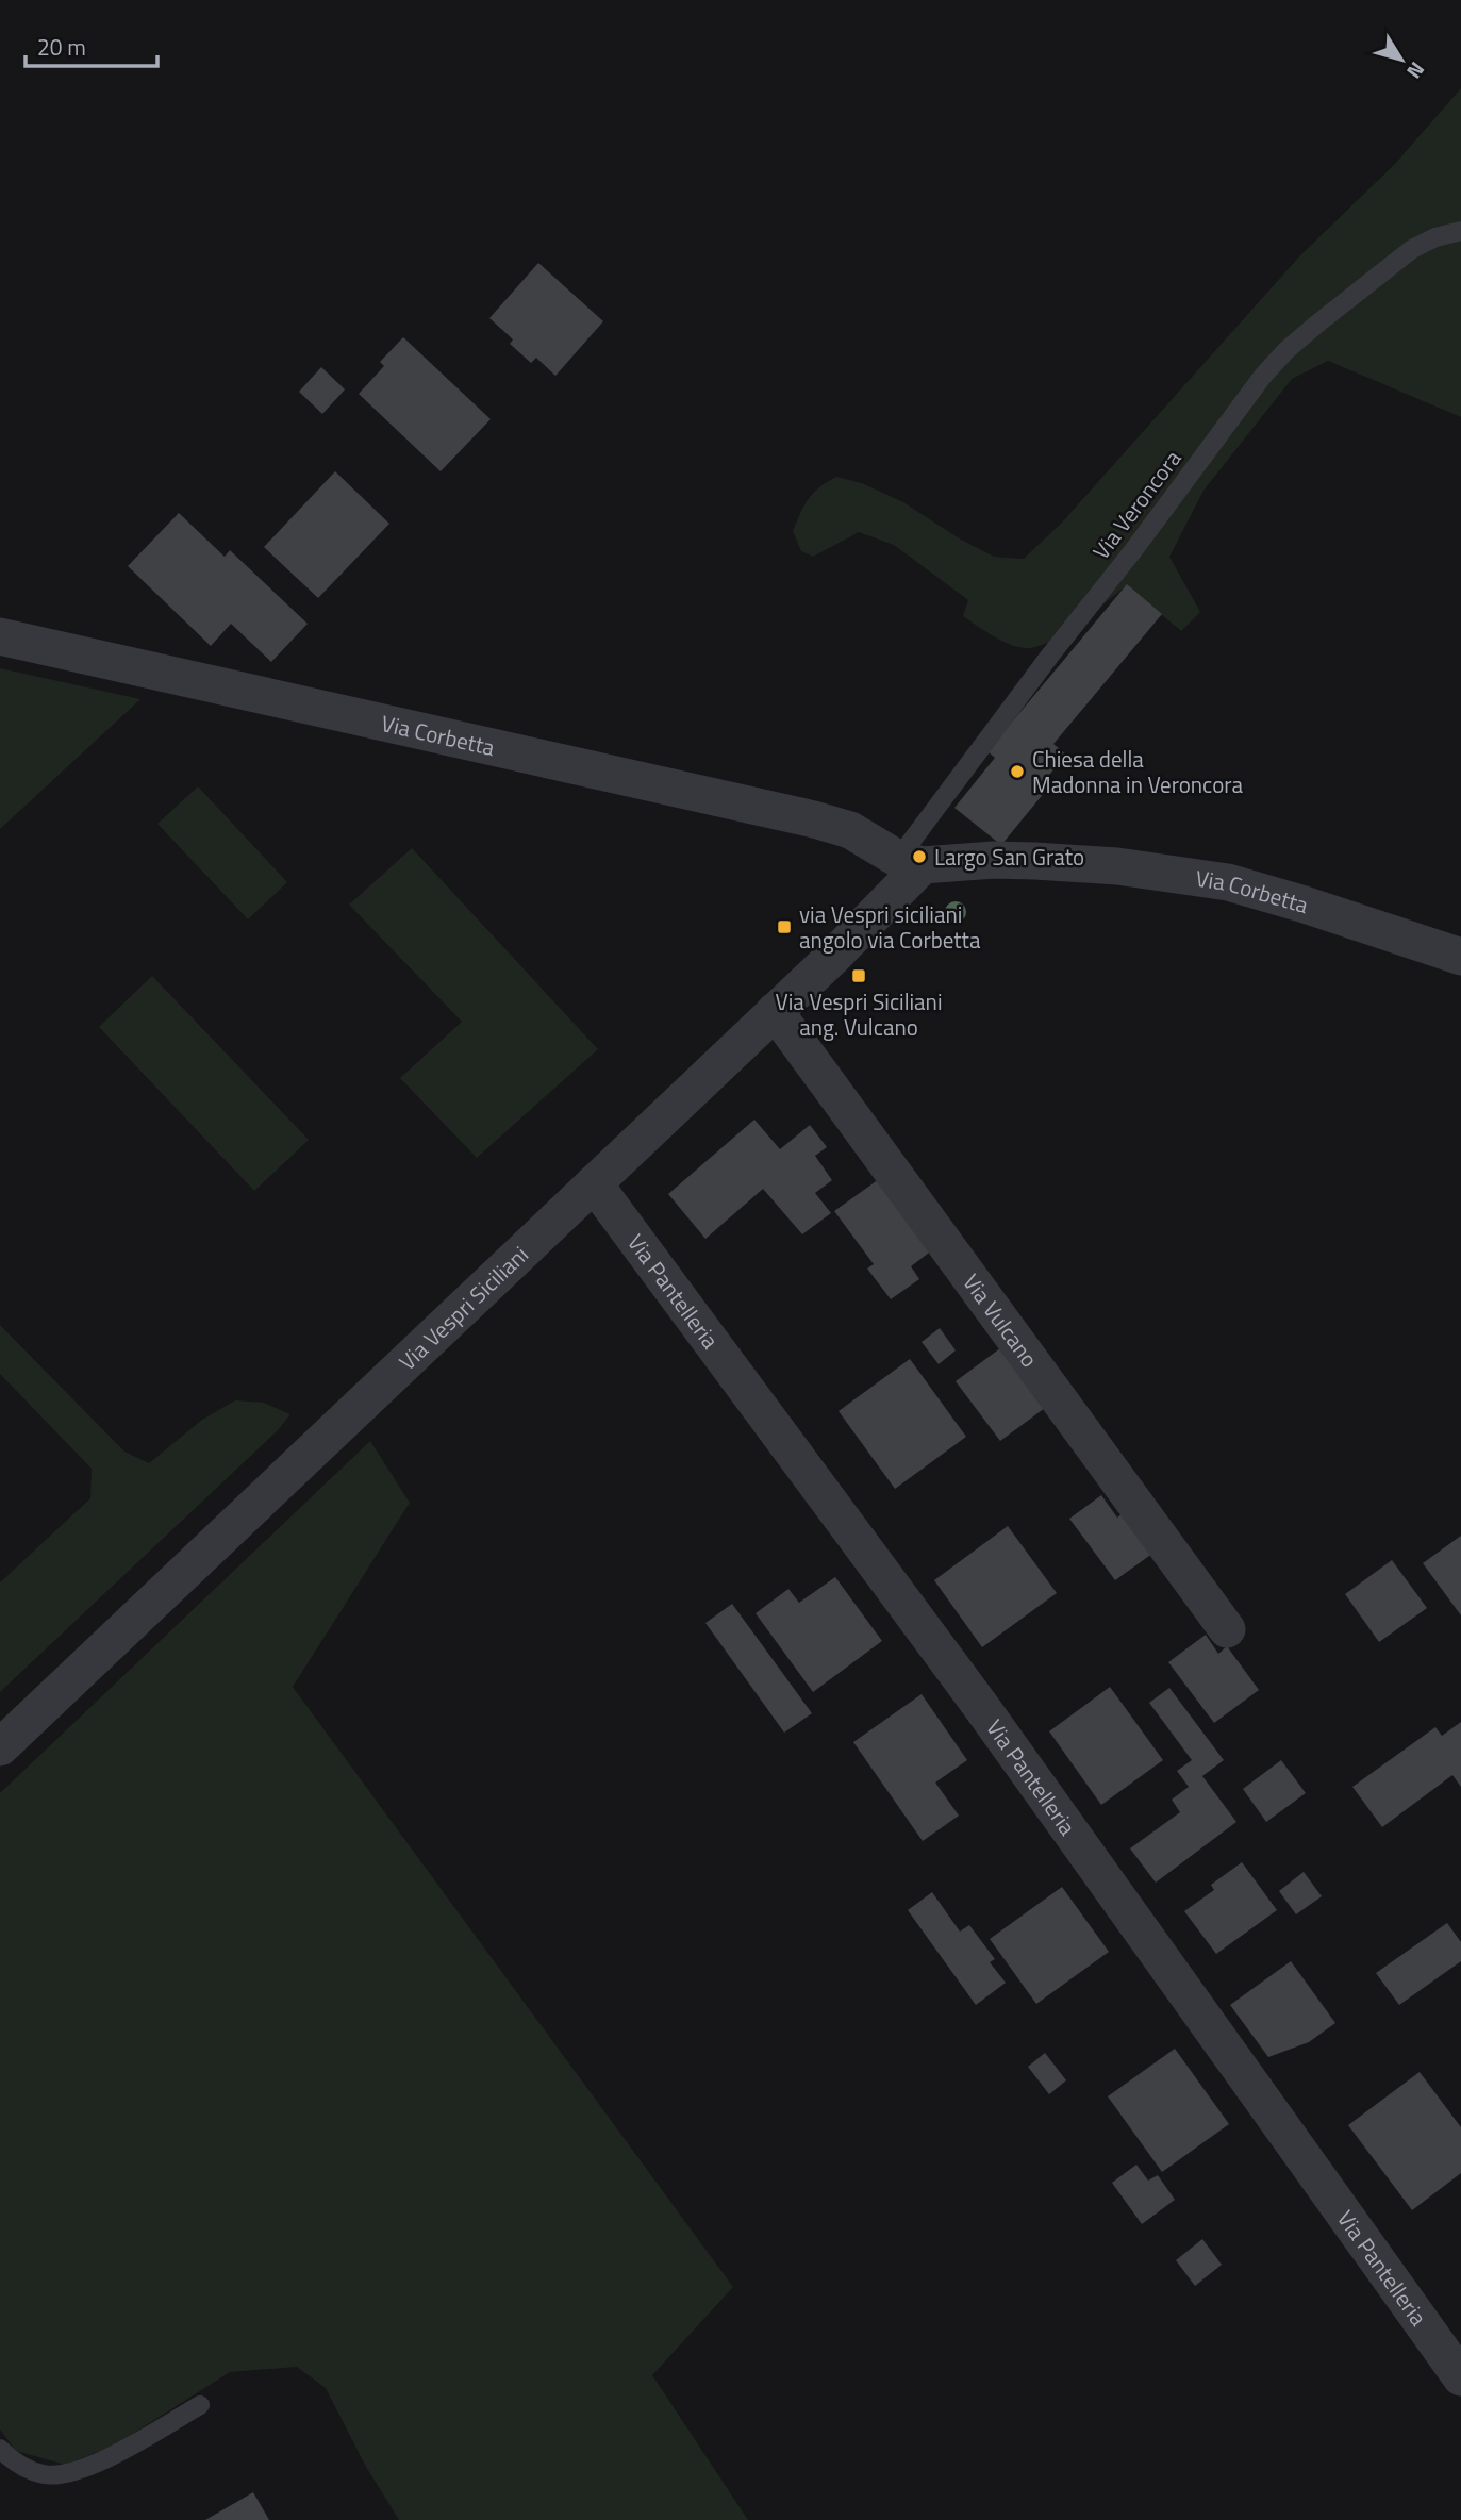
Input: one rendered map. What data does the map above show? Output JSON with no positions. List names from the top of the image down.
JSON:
{
  "streets": {
    "street": [
      "Via Corbetta",
      "Via Pantelleria",
      "Via Vespri Siciliani",
      "Via Vulcano"
    ],
    "lane": ["Via Veroncora"]
  },
  "crossings": [
    ["Via Veroncora", "Via Corbetta"],
    ["Via Veroncora", "Via Vespri Siciliani"],
    ["Via Corbetta", "Via Vespri Siciliani"],
    ["Via Pantelleria", "Via Vespri Siciliani"],
    ["Via Vespri Siciliani", "Via Vulcano"]
  ],
  "places": {
    "other": ["Chiesa della Madonna in Veroncora", "Largo San Grato"],
    "transit": ["via Vespri siciliani angolo via Corbetta", "Via Vespri Siciliani ang. Vulcano"]
  },
  "scale_bar": "20 m",
  "north": "bottom right"
}
